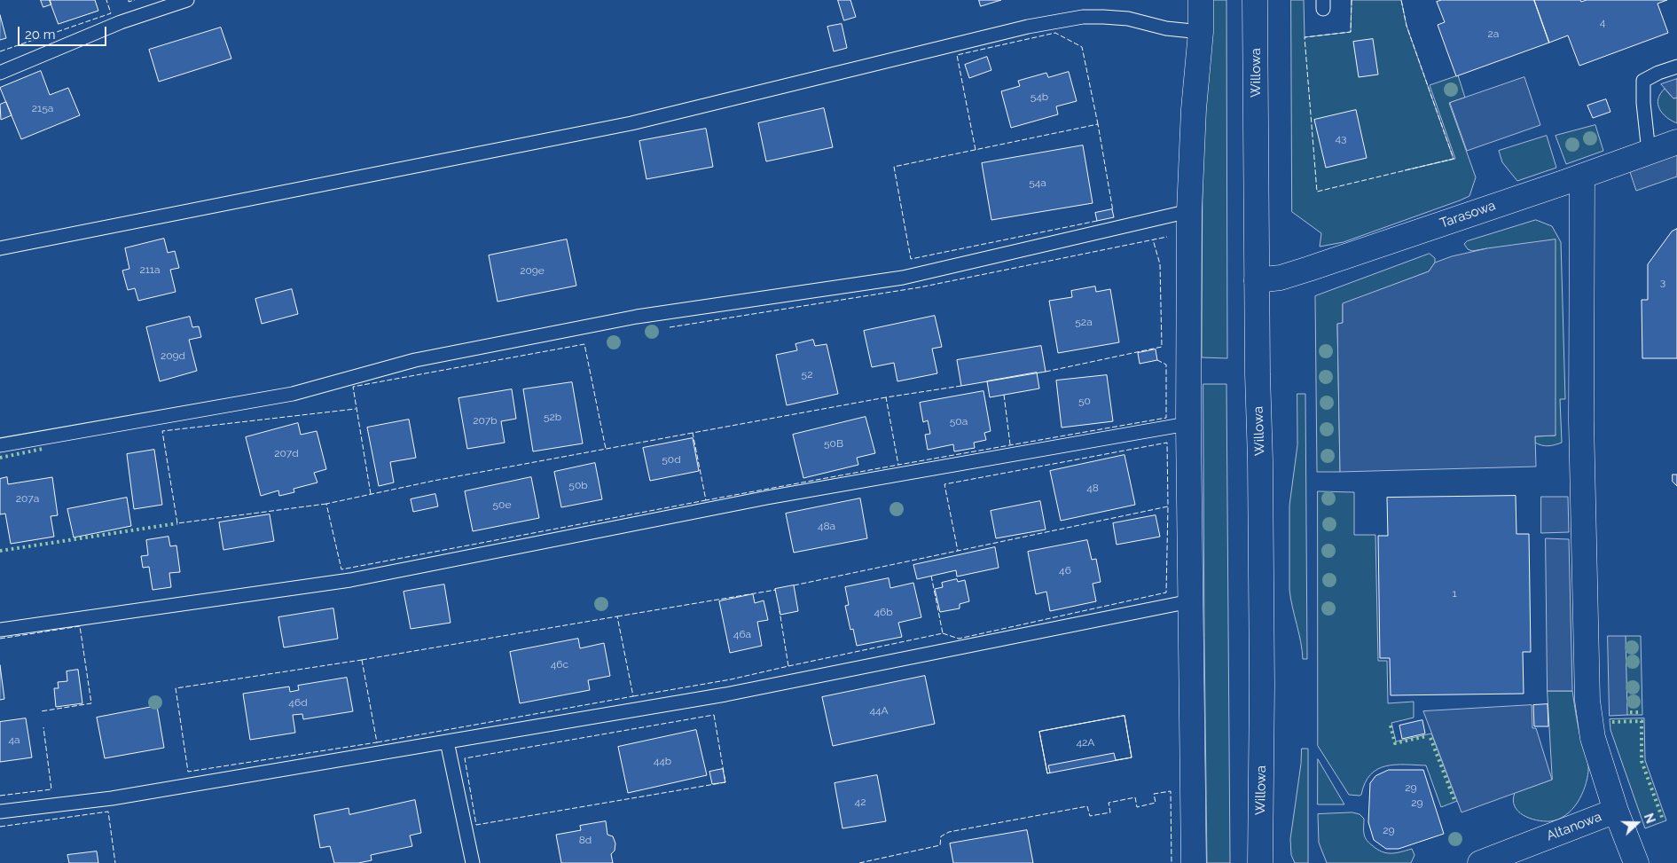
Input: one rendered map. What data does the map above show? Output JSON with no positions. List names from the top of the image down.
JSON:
{
  "streets": {
    "street": ["Willowa", "Tarasowa", "Altanowa"]
  },
  "crossings": [
    ["Willowa", "Tarasowa"]
  ],
  "house_numbers": [
    "4",
    "2a",
    "54b",
    "215a",
    "43",
    "54a",
    "211a",
    "209e",
    "3",
    "52a",
    "209d",
    "52",
    "50",
    "52b",
    "207b",
    "50a",
    "50B",
    "207d",
    "50d",
    "50b",
    "48",
    "207a",
    "50e",
    "48a",
    "46",
    "1",
    "46b",
    "46a",
    "46c",
    "46d",
    "44A",
    "4a",
    "42A",
    "44b",
    "29",
    "42",
    "29",
    "29",
    "8d"
  ],
  "scale_bar": "20 m",
  "north": "right"
}
